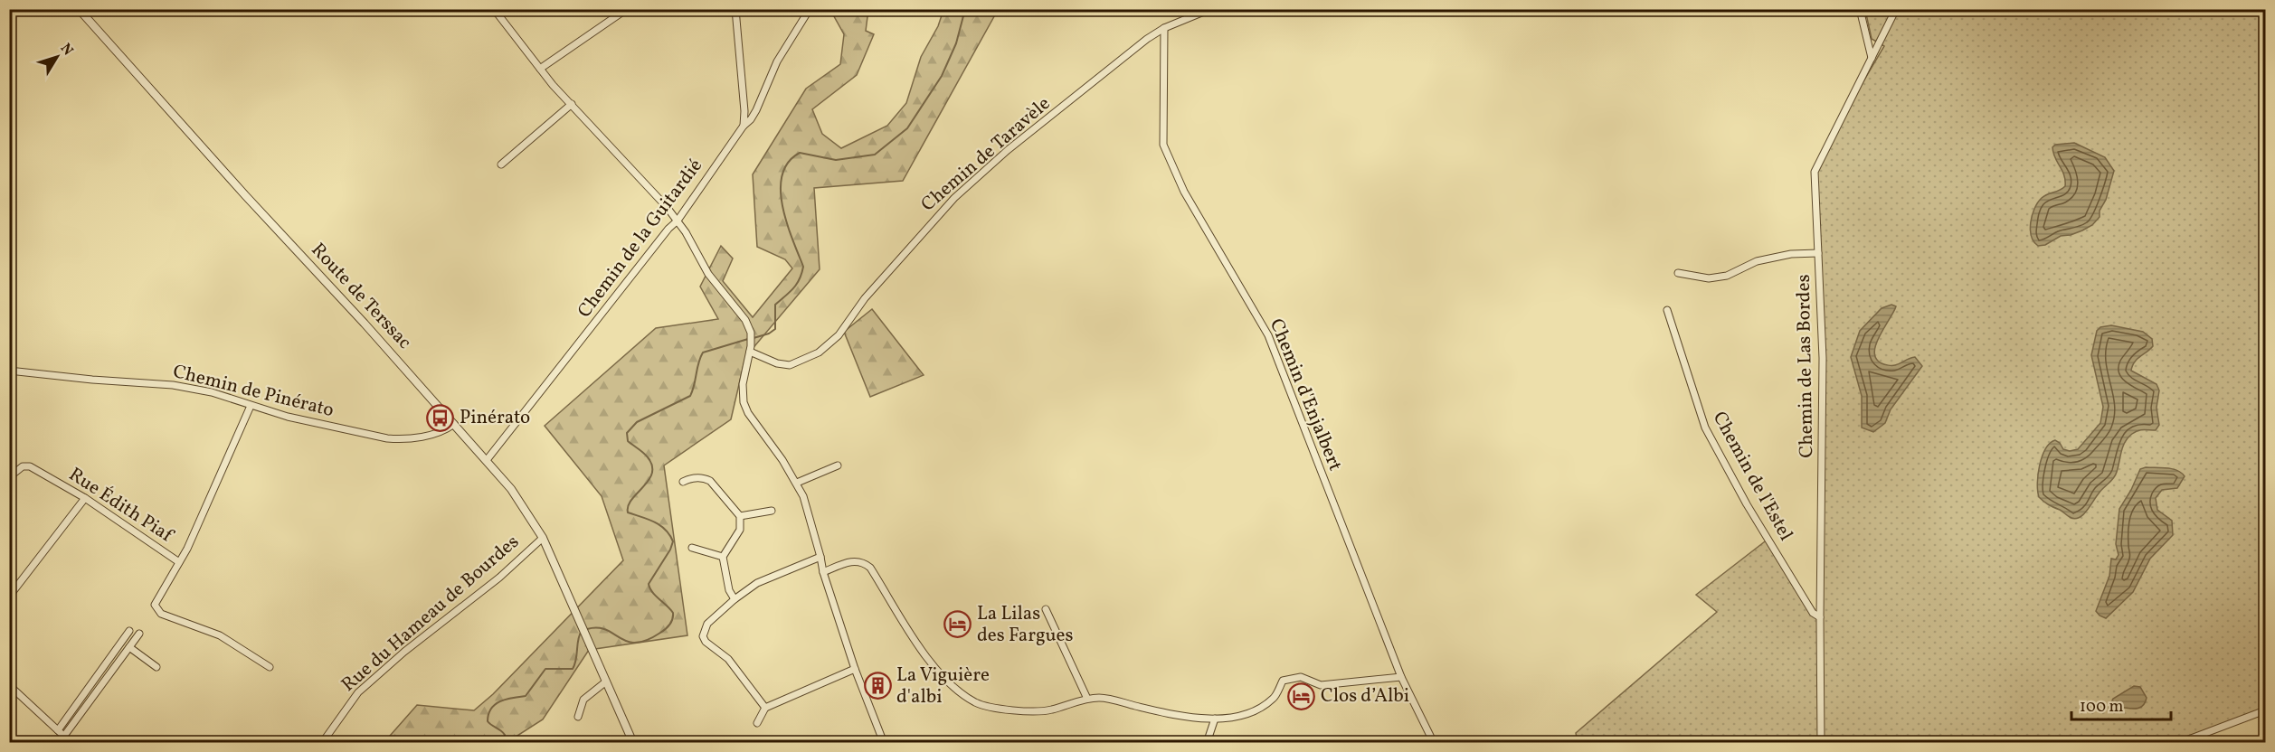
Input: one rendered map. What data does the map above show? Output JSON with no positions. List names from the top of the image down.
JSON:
{
  "streets": {
    "street": [
      "Chemin de Taravèle",
      "Chemin de la Guitardié",
      "Route de Terssac",
      "Chemin de Las Bordes",
      "Chemin de Pinérato",
      "Chemin d'Enjalbert",
      "Chemin de l'Estel",
      "Rue Édith Piaf",
      "Rue du Hameau de Bourdes"
    ]
  },
  "crossings": [
    ["Chemin de Taravèle", "Chemin d'Enjalbert"],
    ["Chemin de la Guitardié", "Route de Terssac"],
    ["Route de Terssac", "Chemin de Pinérato"],
    ["Route de Terssac", "Rue du Hameau de Bourdes"],
    ["Chemin de Las Bordes", "Chemin de l'Estel"],
    ["Chemin de Pinérato", "Rue Édith Piaf"]
  ],
  "places": {
    "bus stop": ["Pinérato"],
    "hotel": ["La Lilas des Fargues", "Clos d’Albi"],
    "building": ["La Viguière d'albi"]
  },
  "scale_bar": "100 m",
  "north": "top right"
}
